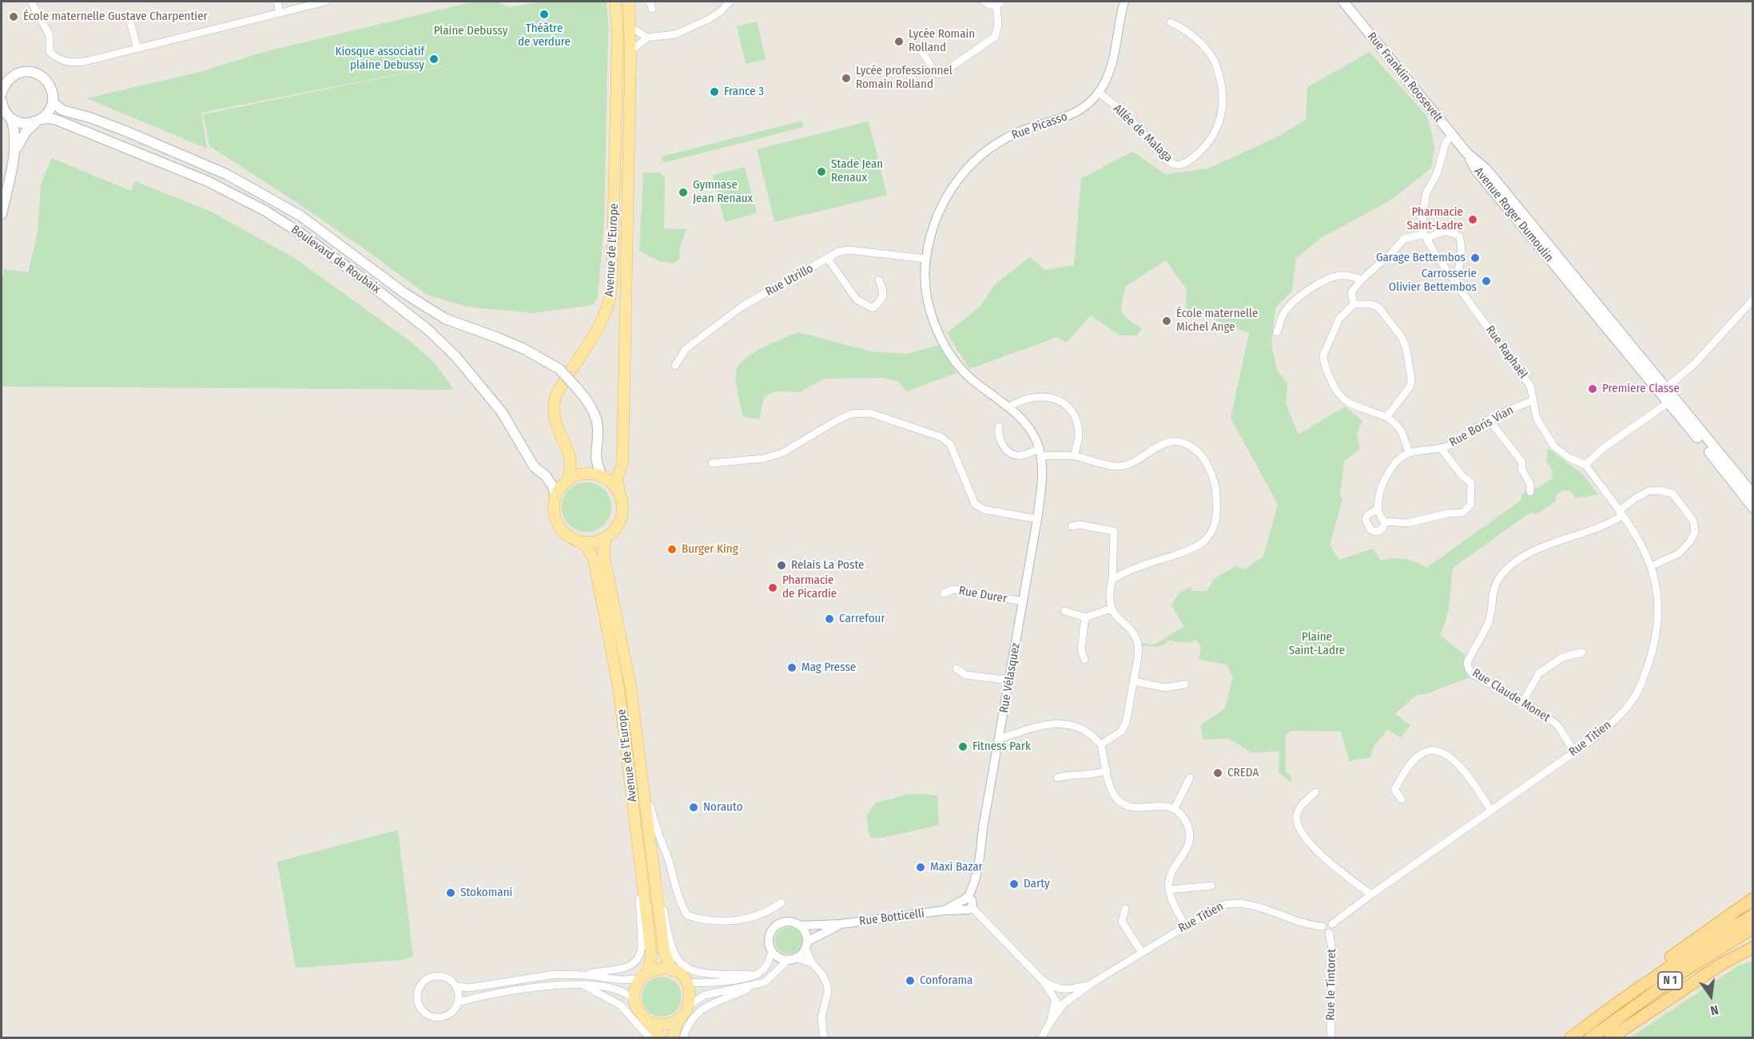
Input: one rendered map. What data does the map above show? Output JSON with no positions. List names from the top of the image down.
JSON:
{
  "streets": {
    "highway": ["N 1"],
    "main road": [
      "Rue Franklin Roosevelt",
      "Avenue Roger Dumoulin",
      "Avenue de l'Europe",
      "Boulevard de Roubaix"
    ],
    "street": [
      "Rue Picasso",
      "Allée de Malaga",
      "Rue Utrillo",
      "Rue Raphaël",
      "Rue Boris Vian",
      "Rue Durer",
      "Rue Vélasquez",
      "Rue Claude Monet",
      "Rue Titien",
      "Rue Botticelli",
      "Rue le Tintoret"
    ]
  },
  "crossings": [
    ["Rue Franklin Roosevelt", "Avenue Roger Dumoulin"],
    ["Rue Picasso", "Allée de Malaga"],
    ["Rue Picasso", "Rue Utrillo"],
    ["Rue Picasso", "Rue Vélasquez"],
    ["Avenue de l'Europe", "Boulevard de Roubaix"],
    ["Rue Raphaël", "Rue Boris Vian"],
    ["Rue Raphaël", "Rue Titien"],
    ["Rue Durer", "Rue Vélasquez"],
    ["Rue Vélasquez", "Rue Botticelli"],
    ["Rue Claude Monet", "Rue Titien"],
    ["Rue Titien", "Rue le Tintoret"]
  ],
  "parks": ["Plaine Debussy", "Plaine Saint-Ladre"],
  "places": [
    "Théâtre de verdure",
    "École maternelle Gustave Charpentier",
    "Lycée Romain Rolland",
    "Kiosque associatif plaine Debussy",
    "Lycée professionnel Romain Rolland",
    "France 3",
    "Stade Jean Renaux",
    "Gymnase Jean Renaux",
    "Pharmacie Saint-Ladre",
    "Garage Bettembos",
    "Carrosserie Olivier Bettembos",
    "École maternelle Michel Ange",
    "Premiere Classe",
    "Burger King",
    "Relais La Poste",
    "Pharmacie de Picardie",
    "Carrefour",
    "Mag Presse",
    "Fitness Park",
    "CREDA",
    "Norauto",
    "Maxi Bazar",
    "Darty",
    "Stokomani",
    "Conforama"
  ],
  "north": "bottom"
}
